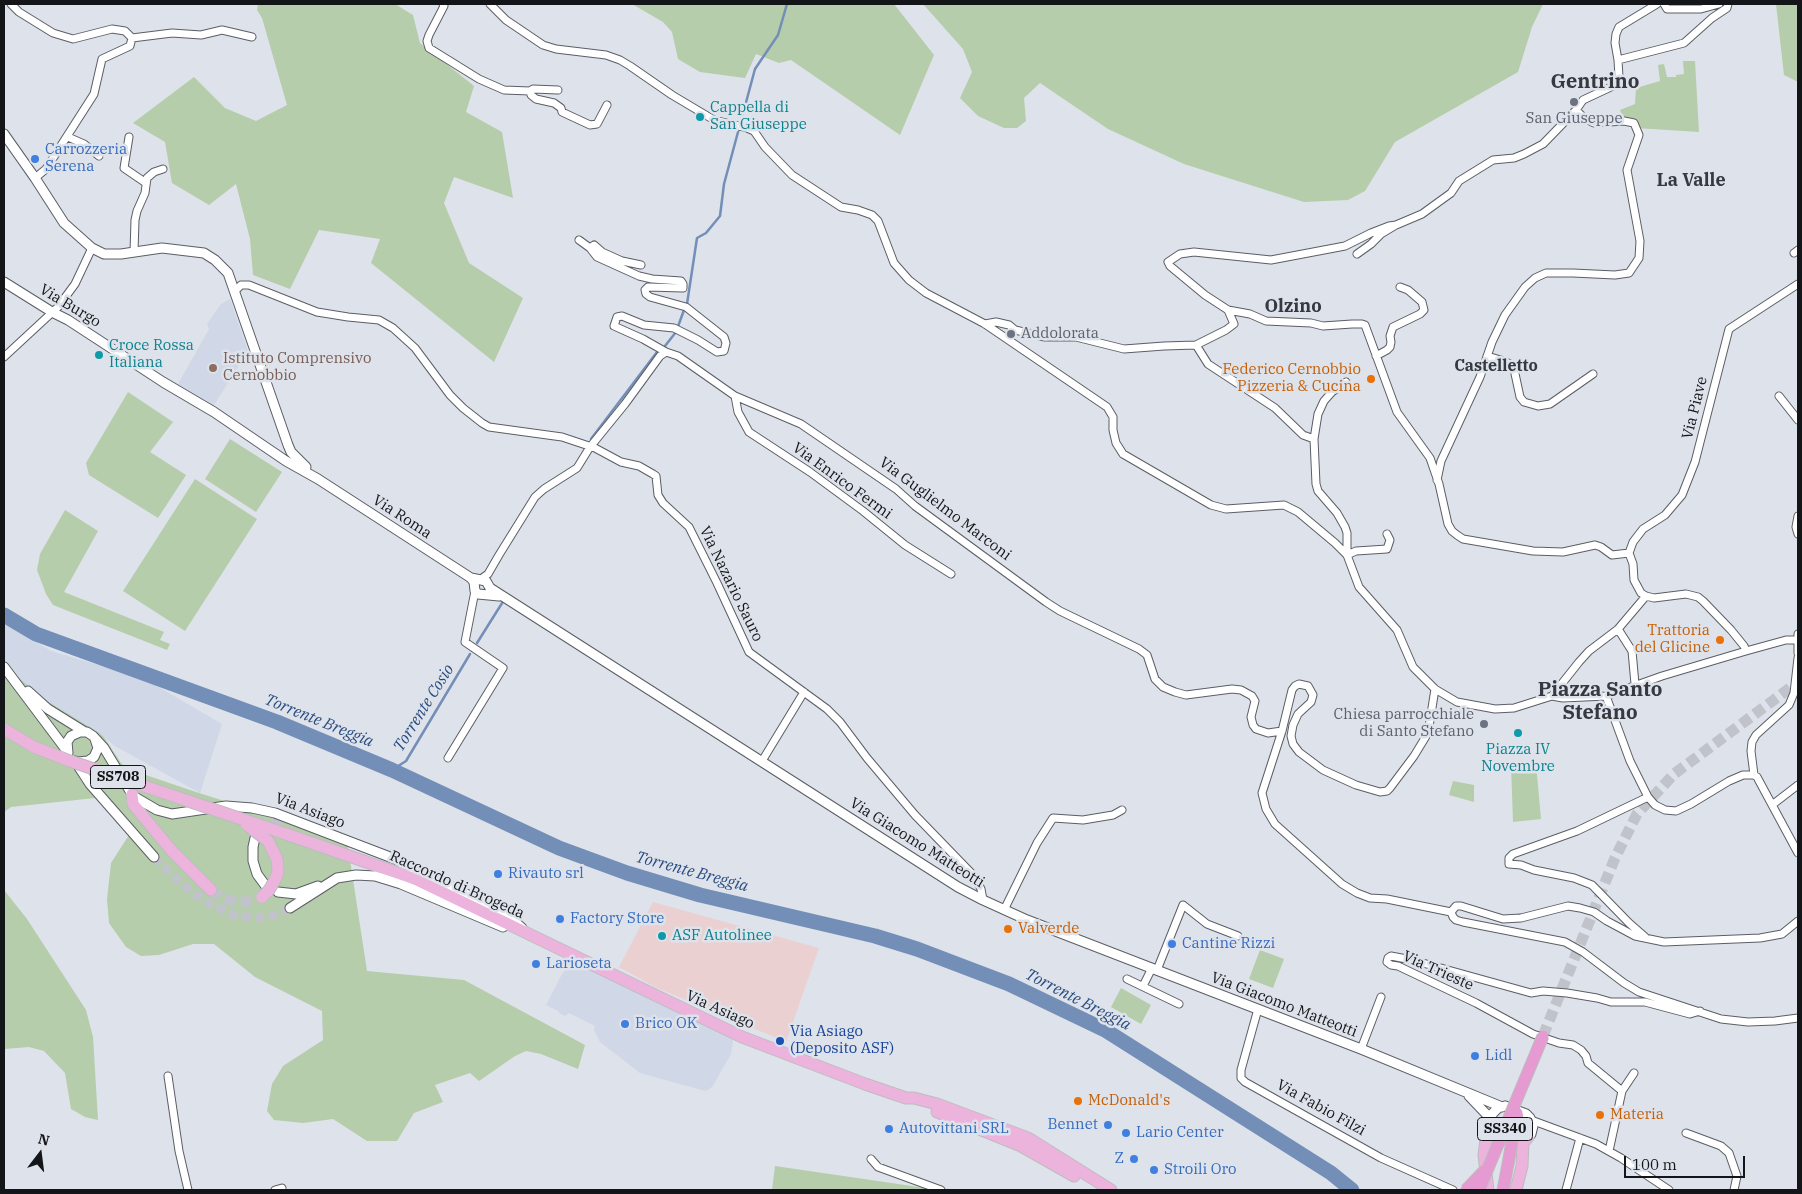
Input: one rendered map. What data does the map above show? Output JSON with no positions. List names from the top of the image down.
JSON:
{
  "streets": {
    "highway": ["SS340"],
    "main road": ["SS708", "Via Asiago", "Raccordo di Brogeda"],
    "street": [
      "Via Burgo",
      "Via Piave",
      "Via Enrico Fermi",
      "Via Guglielmo Marconi",
      "Via Roma",
      "Via Nazario Sauro",
      "Via Giacomo Matteotti",
      "Via Trieste",
      "Via Fabio Filzi"
    ]
  },
  "crossings": [
    ["Via Burgo", "Via Roma"],
    ["Via Enrico Fermi", "Via Guglielmo Marconi"],
    ["Via Nazario Sauro", "Via Giacomo Matteotti"],
    ["SS708", "Via Asiago"],
    ["SS708", "Raccordo di Brogeda"],
    ["Via Asiago", "Raccordo di Brogeda"],
    ["Via Giacomo Matteotti", "Via Fabio Filzi"]
  ],
  "districts": [
    "Gentrino",
    "La Valle",
    "Olzino",
    "Castelletto",
    "Piazza Santo Stefano"
  ],
  "water": ["Torrente Cosio", "Torrente Breggia"],
  "places": [
    "San Giuseppe",
    "Cappella di San Giuseppe",
    "Carrozzeria Serena",
    "Addolorata",
    "Croce Rossa Italiana",
    "Istituto Comprensivo Cernobbio",
    "Federico Cernobbio Pizzeria & Cucina",
    "Trattoria del Glicine",
    "Chiesa parrocchiale di Santo Stefano",
    "Piazza IV Novembre",
    "Rivauto srl",
    "Factory Store",
    "Valverde",
    "ASF Autolinee",
    "Cantine Rizzi",
    "Larioseta",
    "Brico OK",
    "Via Asiago (Deposito ASF)",
    "Lidl",
    "McDonald's",
    "Materia",
    "Bennet",
    "Autovittani SRL",
    "Lario Center",
    "Z",
    "Stroili Oro"
  ],
  "scale_bar": "100 m",
  "north": "top"
}
